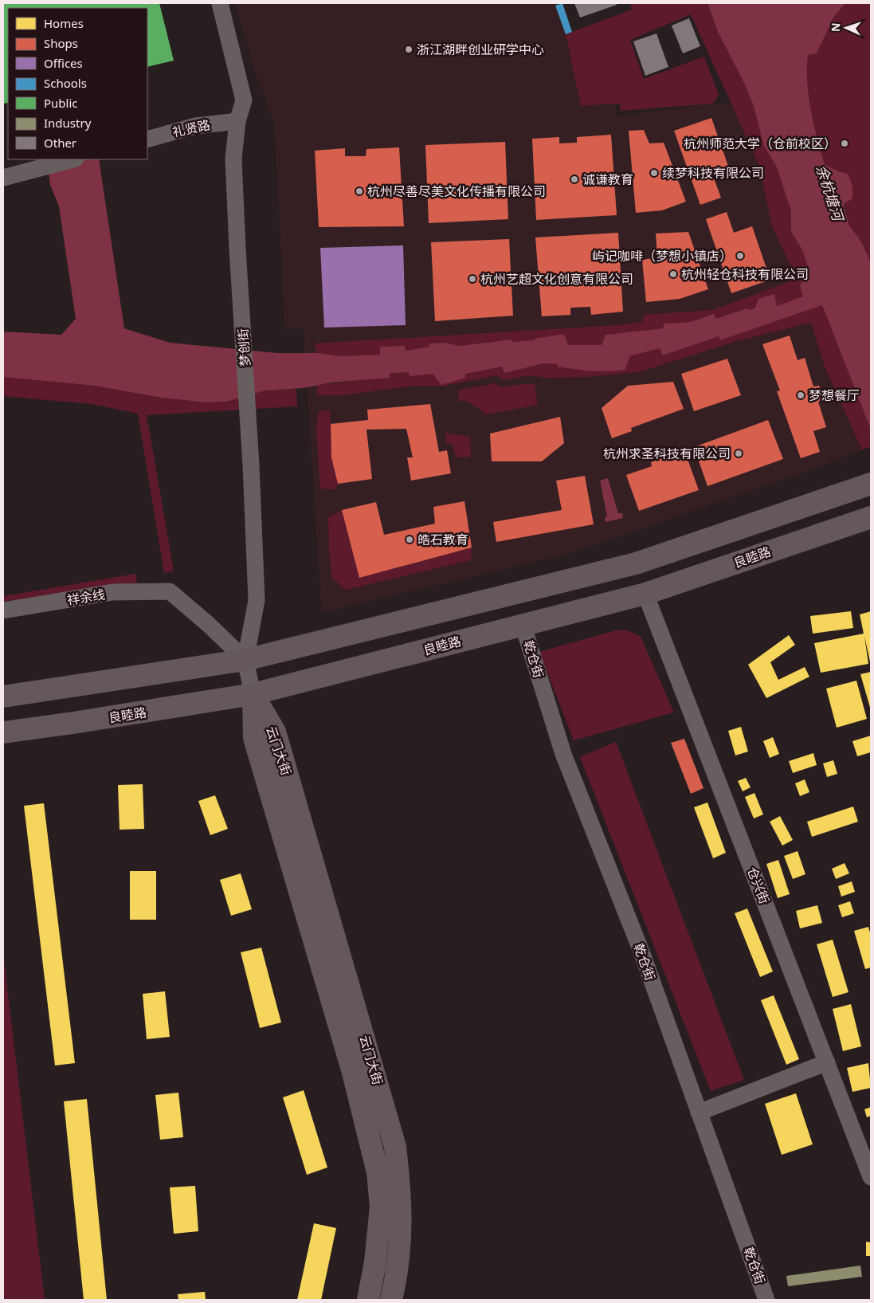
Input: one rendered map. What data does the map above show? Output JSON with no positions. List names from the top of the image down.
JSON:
{
  "streets": {
    "main road": ["良睦路", "云门大街"],
    "street": [
      "礼贤路",
      "梦创街",
      "祥余线",
      "乾仓街",
      "仓兴街"
    ]
  },
  "crossings": [
    ["礼贤路", "梦创街"],
    ["梦创街", "良睦路"],
    ["梦创街", "祥余线"],
    ["梦创街", "云门大街"],
    ["良睦路", "乾仓街"],
    ["良睦路", "云门大街"],
    ["良睦路", "仓兴街"]
  ],
  "water": ["余杭塘河"],
  "places": [
    "浙江湖畔创业研学中心",
    "杭州师范大学（仓前校区）",
    "续梦科技有限公司",
    "诚谦教育",
    "杭州尽善尽美文化传播有限公司",
    "屿记咖啡（梦想小镇店）",
    "杭州轻仓科技有限公司",
    "杭州艺超文化创意有限公司",
    "梦想餐厅",
    "杭州求圣科技有限公司",
    "皓石教育"
  ],
  "legend": [
    "Homes",
    "Shops",
    "Offices",
    "Schools",
    "Public",
    "Industry",
    "Other"
  ],
  "north": "left"
}
